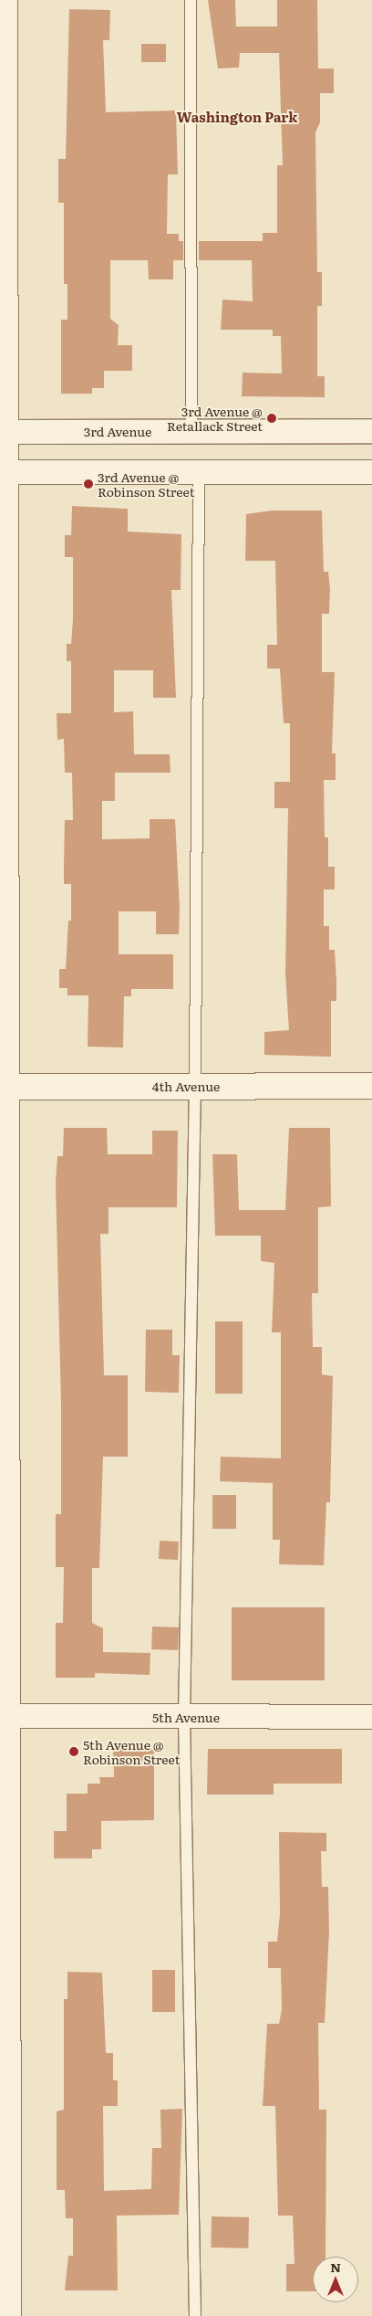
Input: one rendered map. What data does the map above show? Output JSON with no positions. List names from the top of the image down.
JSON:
{
  "streets": {
    "street": ["3rd Avenue", "4th Avenue", "5th Avenue"]
  },
  "districts": ["Washington Park"],
  "places": ["3rd Avenue @ Retallack Street", "3rd Avenue @ Robinson Street", "5th Avenue @ Robinson Street"],
  "north": "top"
}
